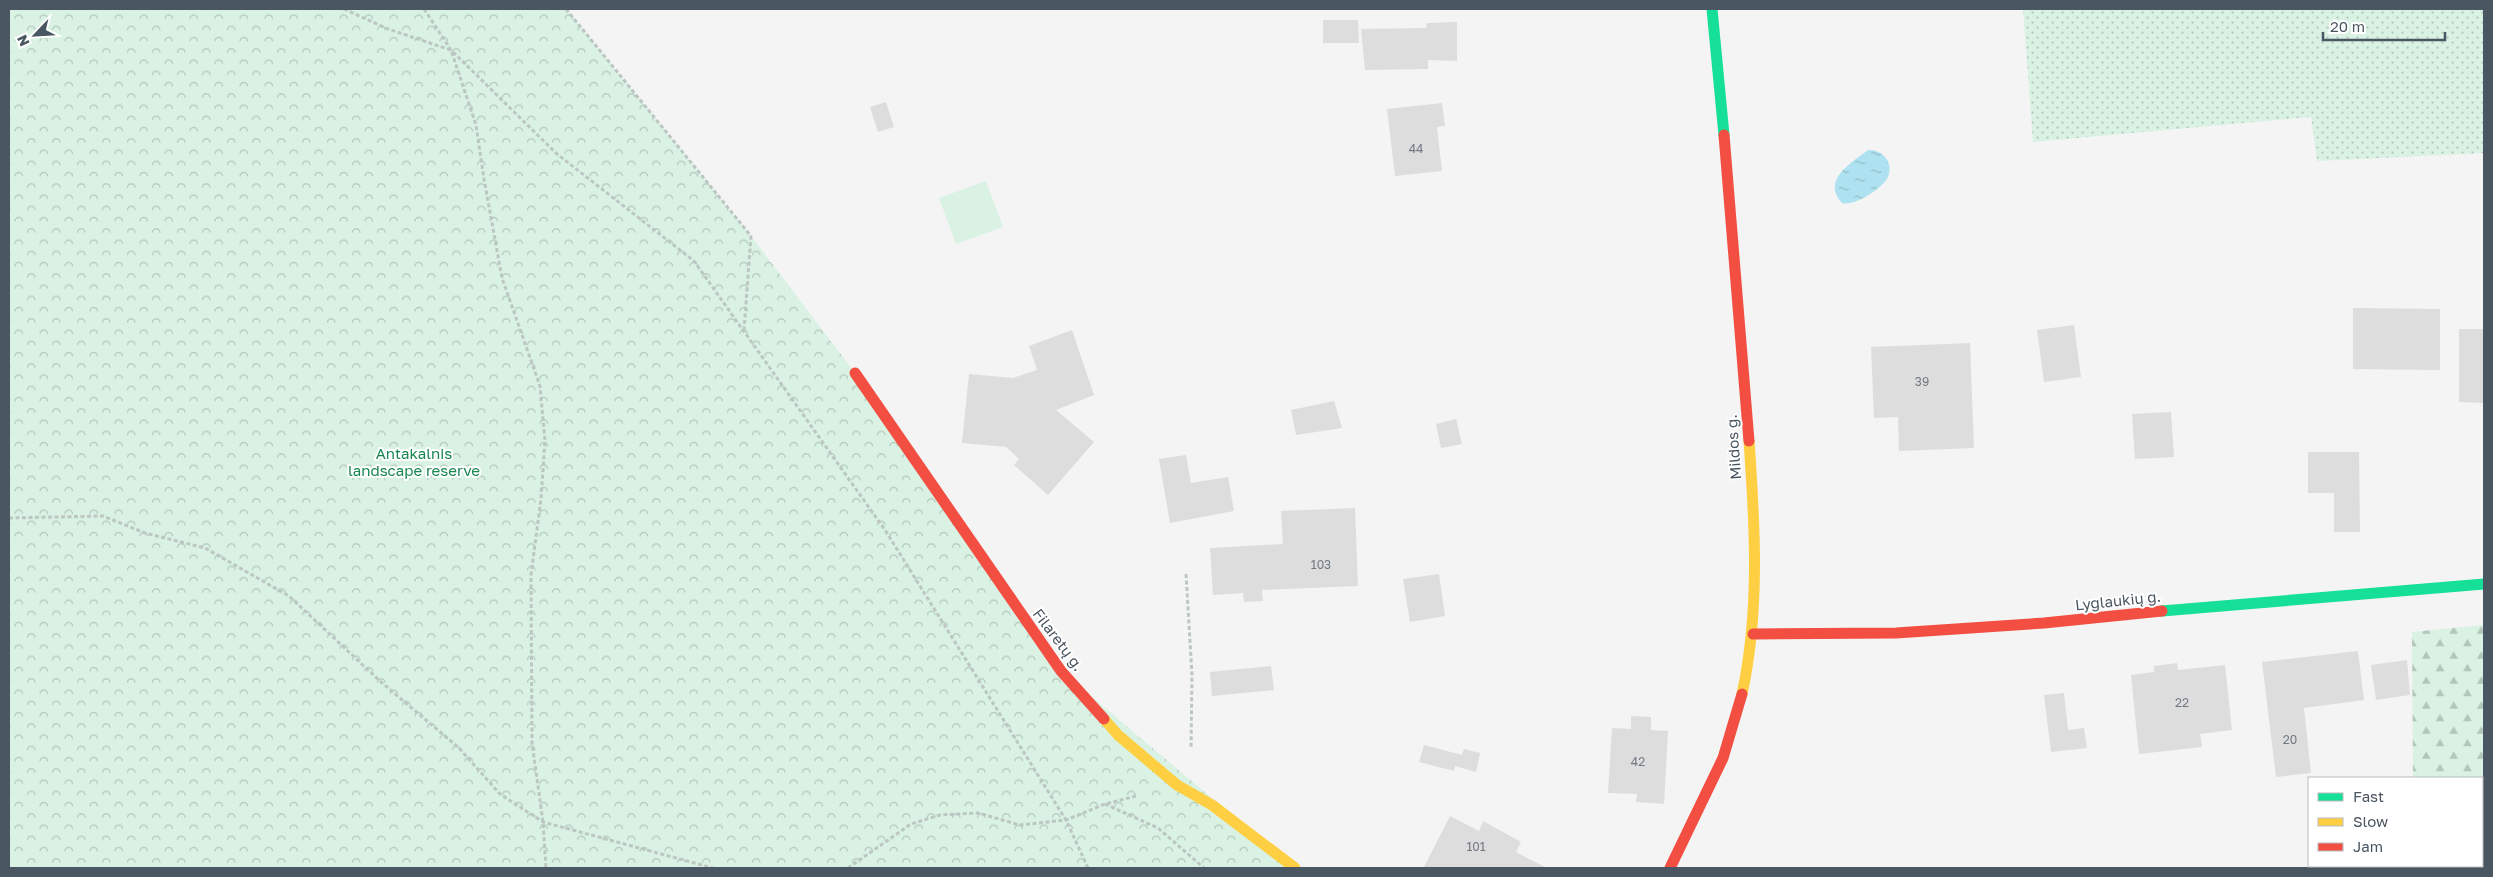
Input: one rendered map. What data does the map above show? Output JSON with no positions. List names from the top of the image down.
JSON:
{
  "streets": {
    "street": ["Mildos g.", "Lyglaukių g.", "Filaretų g."]
  },
  "crossings": [
    ["Mildos g.", "Lyglaukių g."]
  ],
  "parks": ["Antakalnis landscape reserve"],
  "house_numbers": [
    "44",
    "39",
    "103",
    "22",
    "20",
    "42",
    "101"
  ],
  "legend": ["Fast", "Slow", "Jam"],
  "scale_bar": "20 m",
  "north": "bottom left"
}
